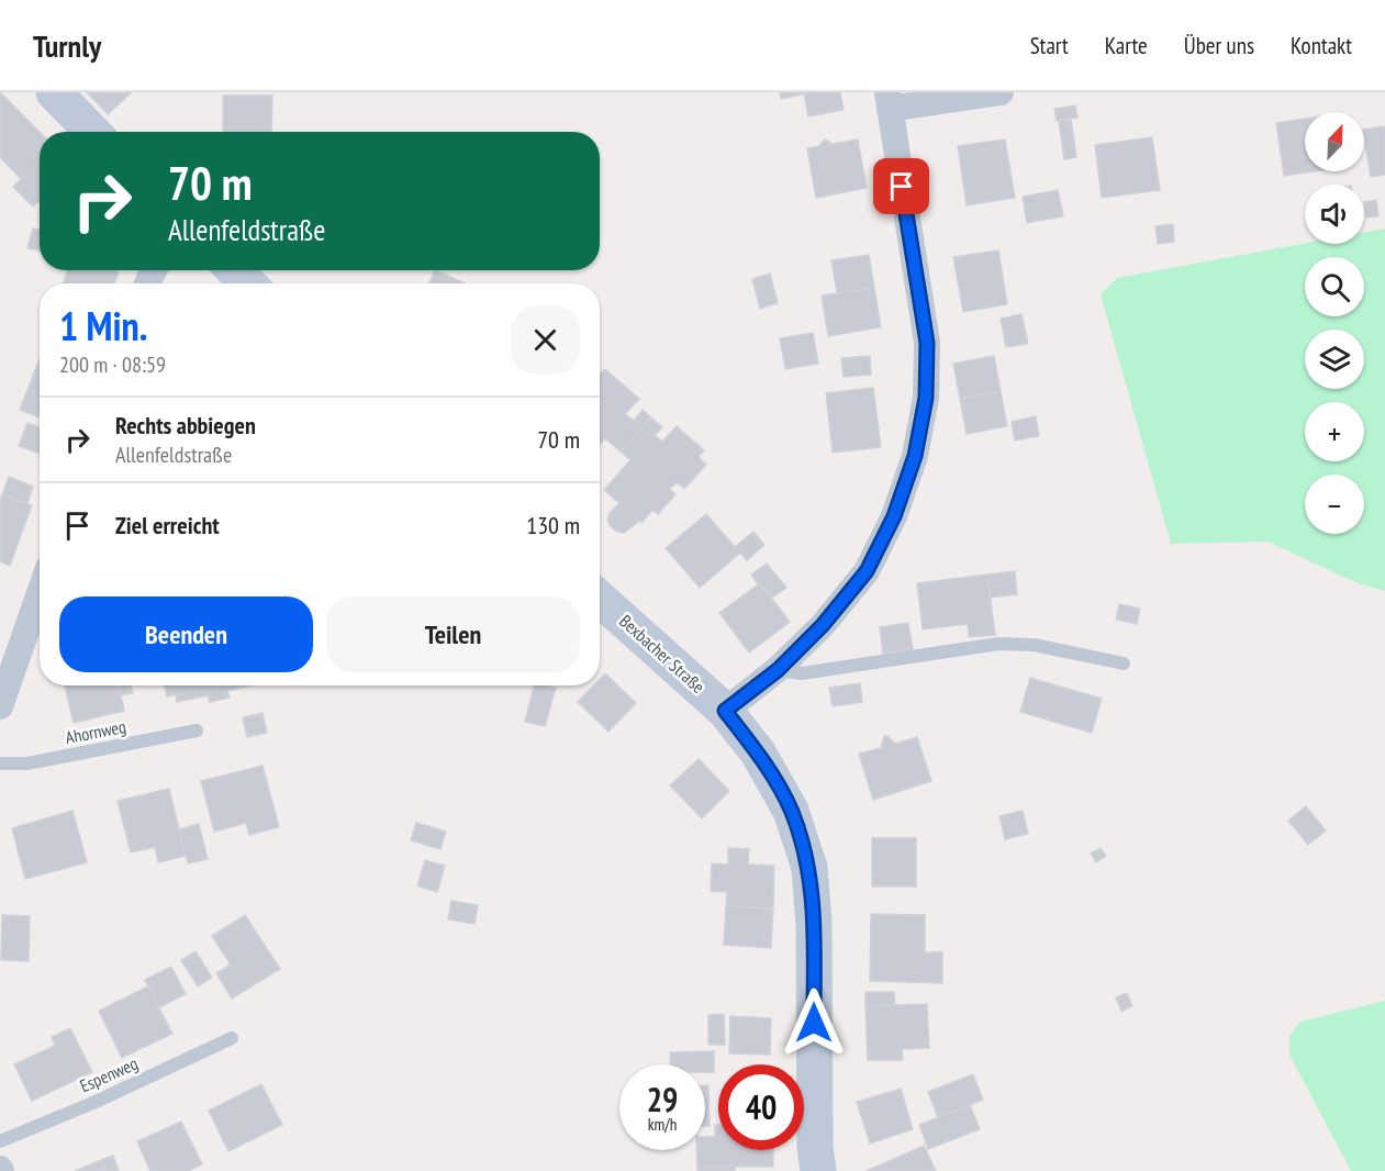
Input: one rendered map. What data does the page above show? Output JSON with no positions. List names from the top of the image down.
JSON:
{
  "streets": {
    "street": ["Bexbacher Straße"],
    "lane": ["Ahornweg", "Espenweg"]
  },
  "north": "top right",
  "page": {
    "header": "Turnly",
    "nav": [
      "Start",
      "Karte",
      "Über uns",
      "Kontakt"
    ],
    "map_buttons": ["+", "−"],
    "turn": ["70 m", "Allenfeldstraße"],
    "heading": ["1 Min.", "200 m · 08:59"],
    "list": [
      {
        "name": "Rechts abbiegen",
        "note": "Allenfeldstraße",
        "value": "70 m"
      },
      {
        "name": "Ziel erreicht",
        "value": "130 m"
      }
    ],
    "buttons": ["Beenden", "Teilen"],
    "speed": "29 km/h",
    "limit": "40"
  }
}
